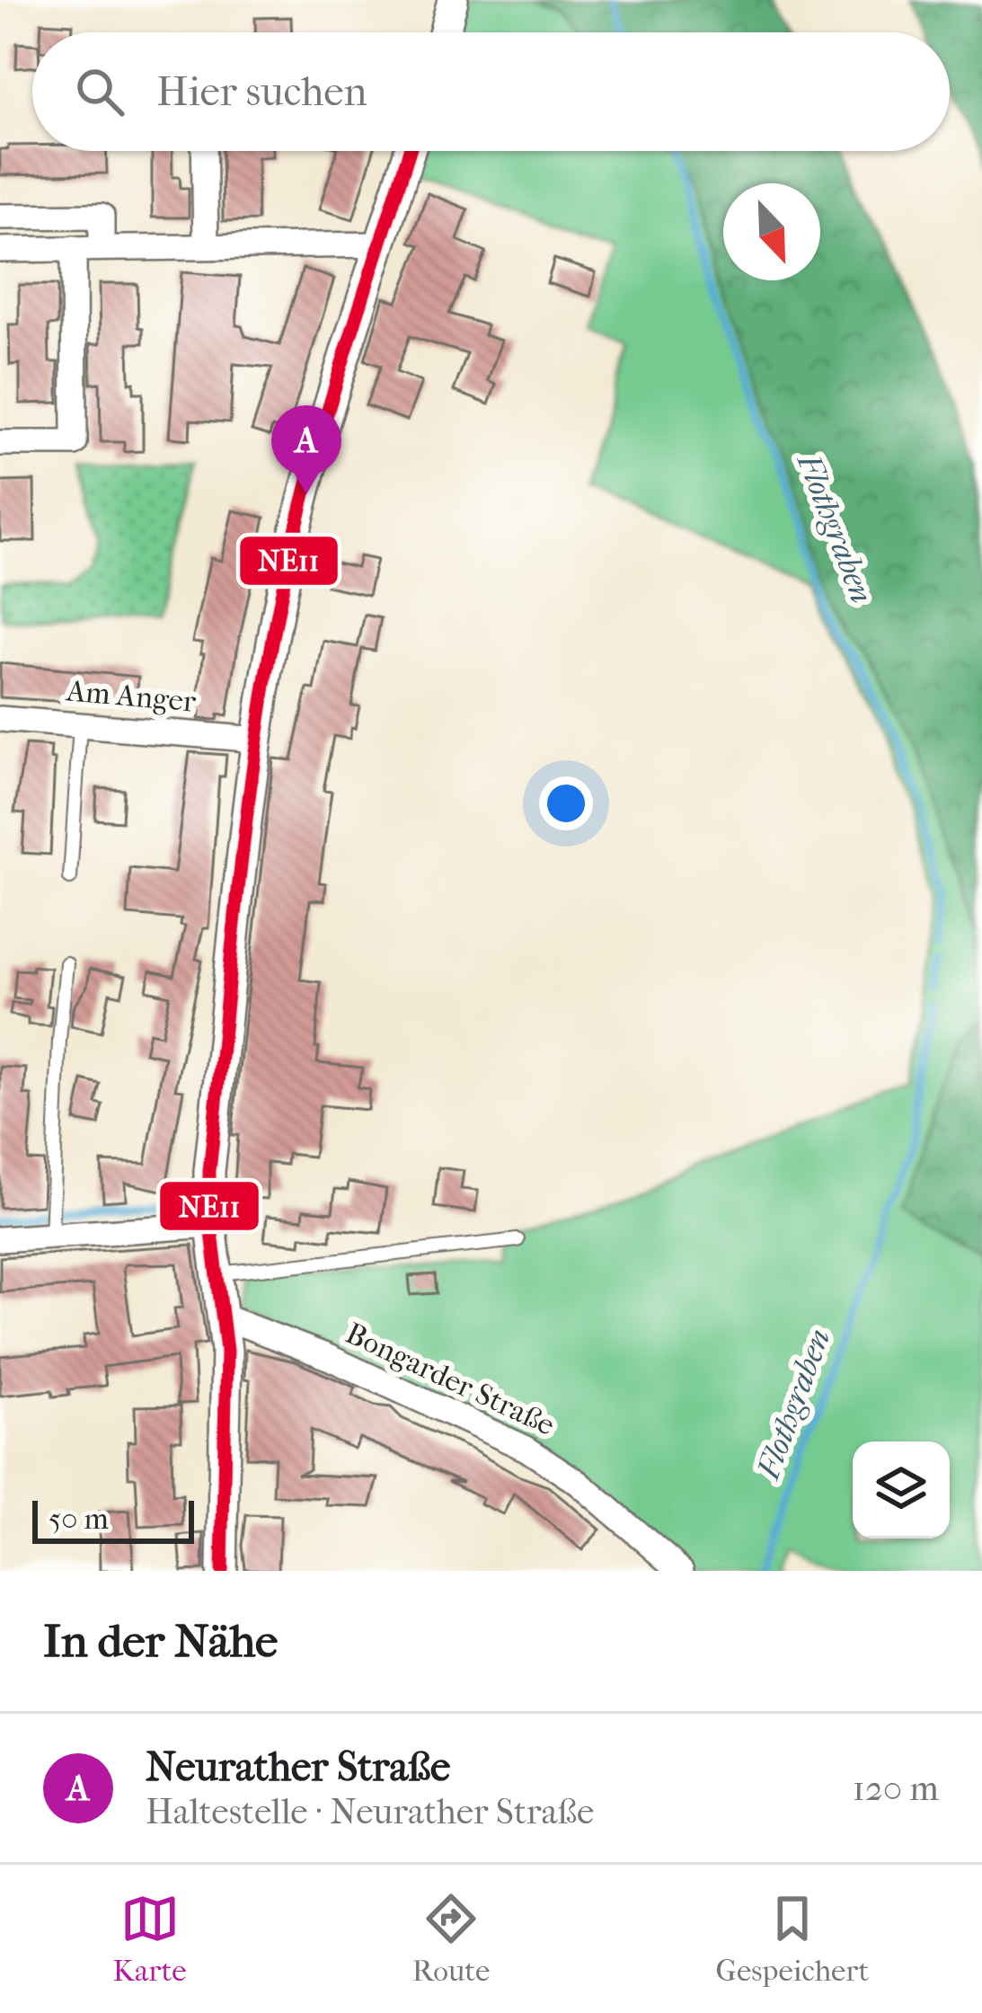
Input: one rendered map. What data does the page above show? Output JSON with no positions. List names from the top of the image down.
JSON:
{
  "streets": {
    "street": ["Am Anger", "Bongarder Straße"]
  },
  "water": ["Flothgraben"],
  "lines": ["transit line NE11"],
  "scale_bar": "50 m",
  "north": "bottom right",
  "page": {
    "search": "Hier suchen",
    "pins": "A",
    "scale": "50 m",
    "heading": "In der Nähe",
    "list": [
      {
        "mark": "A",
        "name": "Neurather Straße",
        "note": "Haltestelle · Neurather Straße",
        "value": "120 m"
      }
    ],
    "nav": ["Karte", "Route", "Gespeichert"]
  }
}
